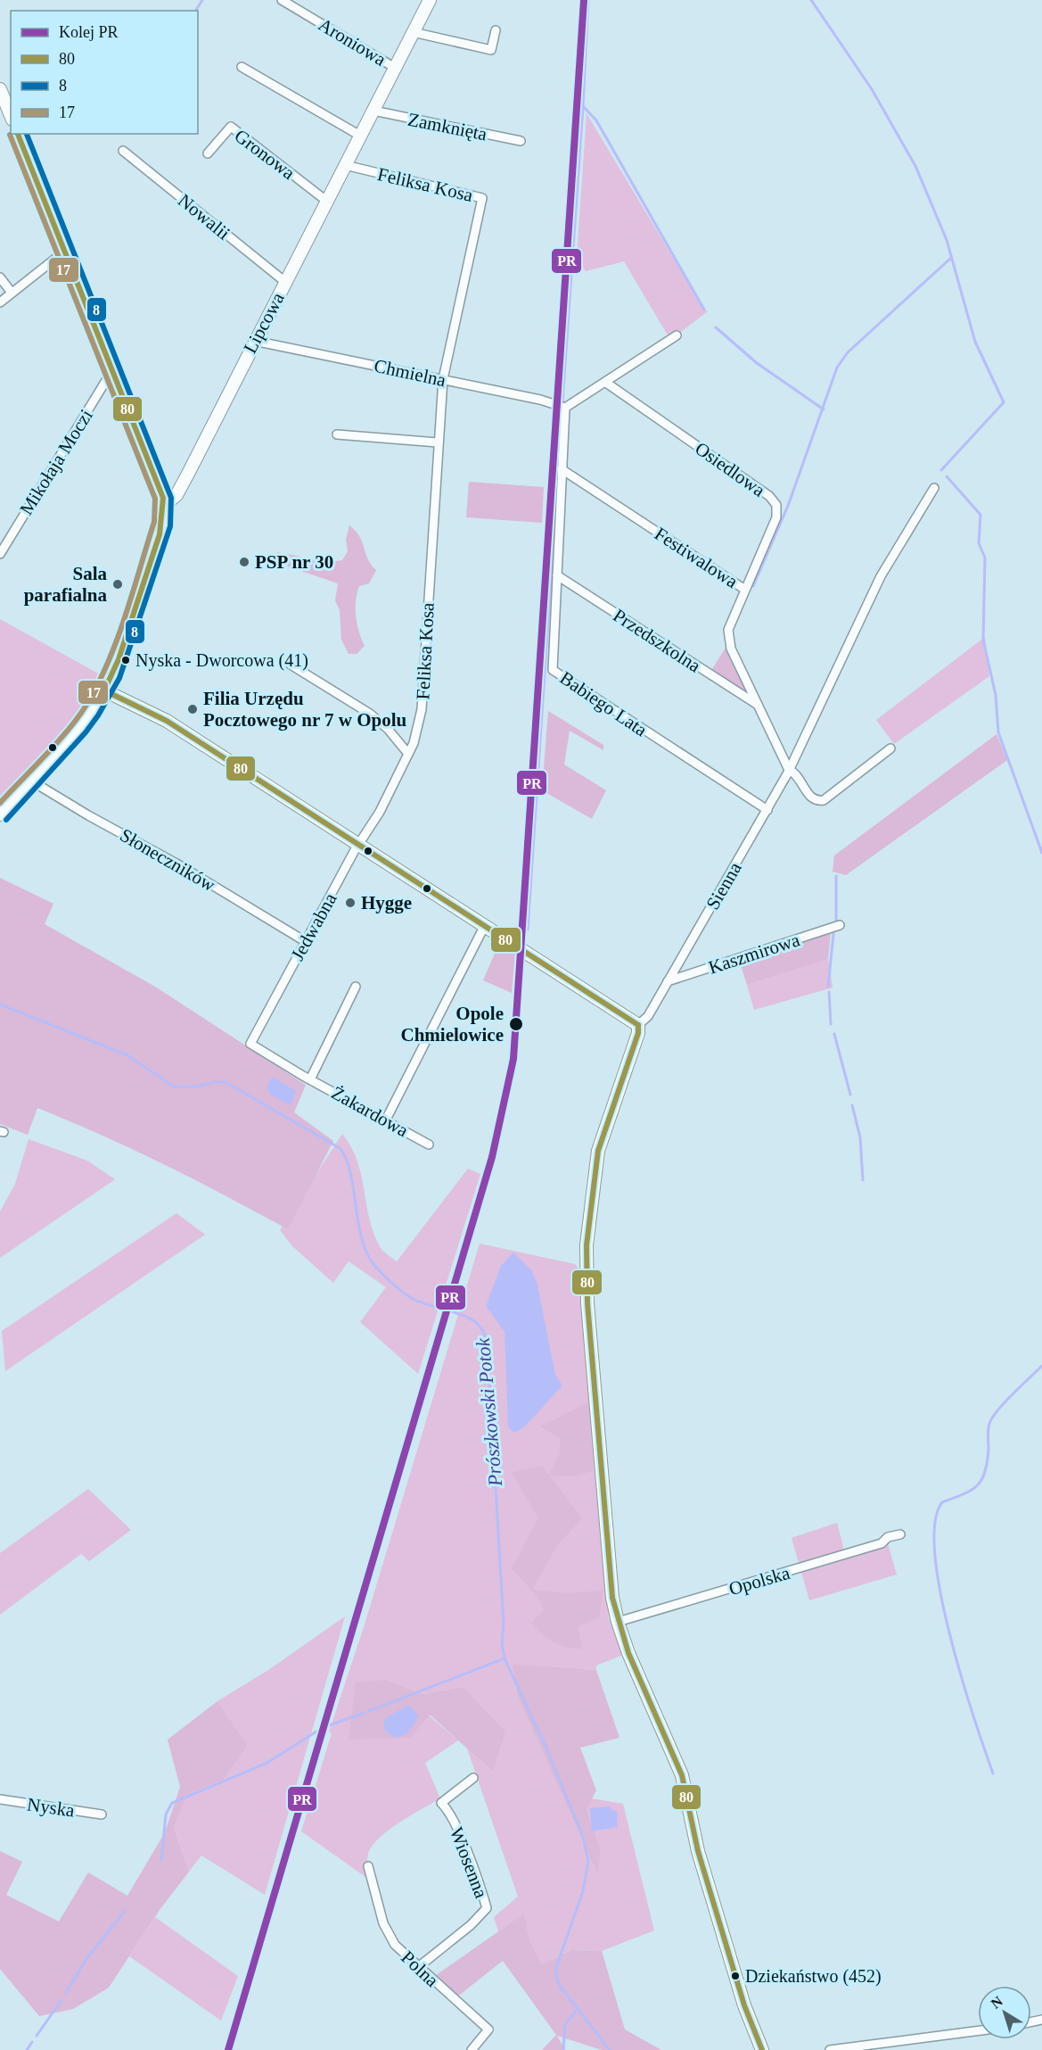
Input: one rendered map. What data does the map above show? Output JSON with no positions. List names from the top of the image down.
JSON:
{
  "streets": {
    "street": [
      "Aroniowa",
      "Zamknięta",
      "Gronowa",
      "Feliksa Kosa",
      "Nowalii",
      "Lipcowa",
      "Chmielna",
      "Mikołaja Moczi",
      "Osiedlowa",
      "Festiwalowa",
      "Przedszkolna",
      "Babiego Lata",
      "Słoneczników",
      "Sienna",
      "Jedwabna",
      "Kaszmirowa",
      "Żakardowa",
      "Opolska",
      "Nyska",
      "Wiosenna",
      "Polna"
    ]
  },
  "crossings": [
    ["Aroniowa", "Lipcowa"],
    ["Zamknięta", "Lipcowa"],
    ["Gronowa", "Lipcowa"],
    ["Feliksa Kosa", "Lipcowa"],
    ["Feliksa Kosa", "Chmielna"],
    ["Feliksa Kosa", "Jedwabna"],
    ["Nowalii", "Lipcowa"],
    ["Lipcowa", "Chmielna"],
    ["Chmielna", "Babiego Lata"],
    ["Osiedlowa", "Festiwalowa"],
    ["Festiwalowa", "Przedszkolna"],
    ["Festiwalowa", "Babiego Lata"],
    ["Festiwalowa", "Sienna"],
    ["Przedszkolna", "Babiego Lata"],
    ["Babiego Lata", "Sienna"],
    ["Słoneczników", "Jedwabna"],
    ["Sienna", "Kaszmirowa"],
    ["Sienna", "Opolska"],
    ["Jedwabna", "Żakardowa"],
    ["Wiosenna", "Polna"]
  ],
  "water": ["Prószkowski Potok"],
  "places": [
    "PSP nr 30",
    "Sala parafialna",
    "Nyska - Dworcowa (41)",
    "Filia Urzędu Pocztowego nr 7 w Opolu",
    "Hygge",
    "Opole Chmielowice",
    "Dziekaństwo (452)"
  ],
  "lines": [
    "rail line PR",
    "transit line 80",
    "transit line 8",
    "transit line 17"
  ],
  "legend": [
    "Kolej PR",
    "80",
    "8",
    "17"
  ],
  "north": "top left"
}
